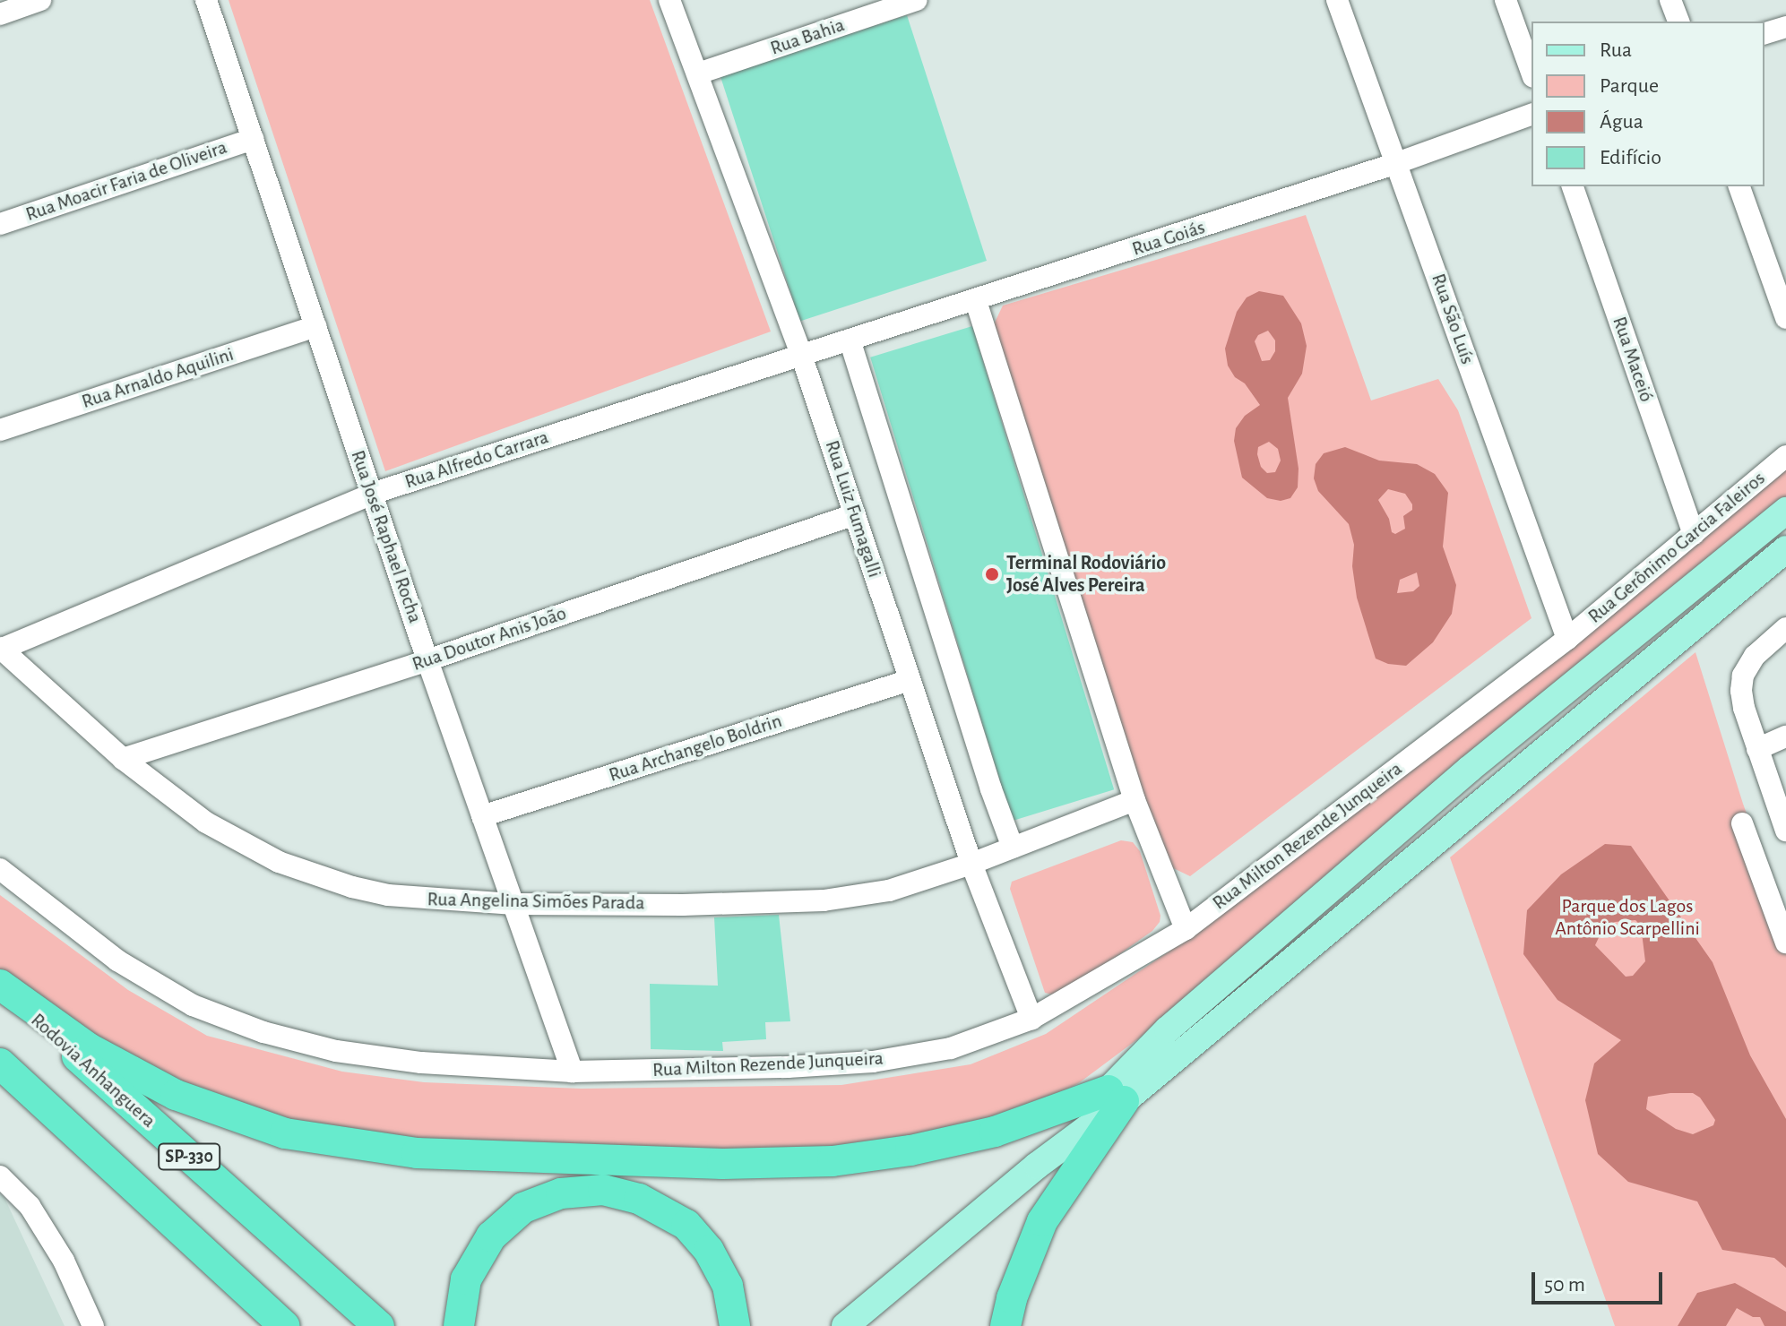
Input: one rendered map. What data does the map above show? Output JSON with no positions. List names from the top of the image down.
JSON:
{
  "streets": {
    "highway": ["Rodovia Anhanguera", "SP-330"],
    "street": [
      "Rua Bahia",
      "Rua Moacir Faria de Oliveira",
      "Rua Goiás",
      "Rua São Luís",
      "Rua Maceió",
      "Rua Arnaldo Aquilini",
      "Rua Alfredo Carrara",
      "Rua Luiz Fumagalli",
      "Rua José Raphael Rocha",
      "Rua Gerônimo Garcia Faleiros",
      "Rua Doutor Anis João",
      "Rua Archangelo Boldrin",
      "Rua Milton Rezende Junqueira",
      "Rua Angelina Simões Parada"
    ]
  },
  "crossings": [
    ["Rua Bahia", "Rua Luiz Fumagalli"],
    ["Rua Moacir Faria de Oliveira", "Rua José Raphael Rocha"],
    ["Rua Goiás", "Rua São Luís"],
    ["Rua Goiás", "Rua Alfredo Carrara"],
    ["Rua Goiás", "Rua Luiz Fumagalli"],
    ["Rua São Luís", "Rua Gerônimo Garcia Faleiros"],
    ["Rua São Luís", "Rua Milton Rezende Junqueira"],
    ["Rua Maceió", "Rua Gerônimo Garcia Faleiros"],
    ["Rua Arnaldo Aquilini", "Rua José Raphael Rocha"],
    ["Rua Alfredo Carrara", "Rua Luiz Fumagalli"],
    ["Rua Alfredo Carrara", "Rua José Raphael Rocha"],
    ["Rua Alfredo Carrara", "Rua Angelina Simões Parada"],
    ["Rua Luiz Fumagalli", "Rua Doutor Anis João"],
    ["Rua Luiz Fumagalli", "Rua Archangelo Boldrin"],
    ["Rua Luiz Fumagalli", "Rua Milton Rezende Junqueira"],
    ["Rua Luiz Fumagalli", "Rua Angelina Simões Parada"],
    ["Rua José Raphael Rocha", "Rua Doutor Anis João"],
    ["Rua José Raphael Rocha", "Rua Archangelo Boldrin"],
    ["Rua José Raphael Rocha", "Rua Milton Rezende Junqueira"],
    ["Rua José Raphael Rocha", "Rua Angelina Simões Parada"],
    ["Rua Gerônimo Garcia Faleiros", "Rua Milton Rezende Junqueira"],
    ["Rua Doutor Anis João", "Rua Angelina Simões Parada"]
  ],
  "parks": ["Parque dos Lagos Antônio Scarpellini"],
  "places": ["Terminal Rodoviário José Alves Pereira"],
  "legend": [
    "Rua",
    "Parque",
    "Água",
    "Edifício"
  ],
  "scale_bar": "50 m"
}
